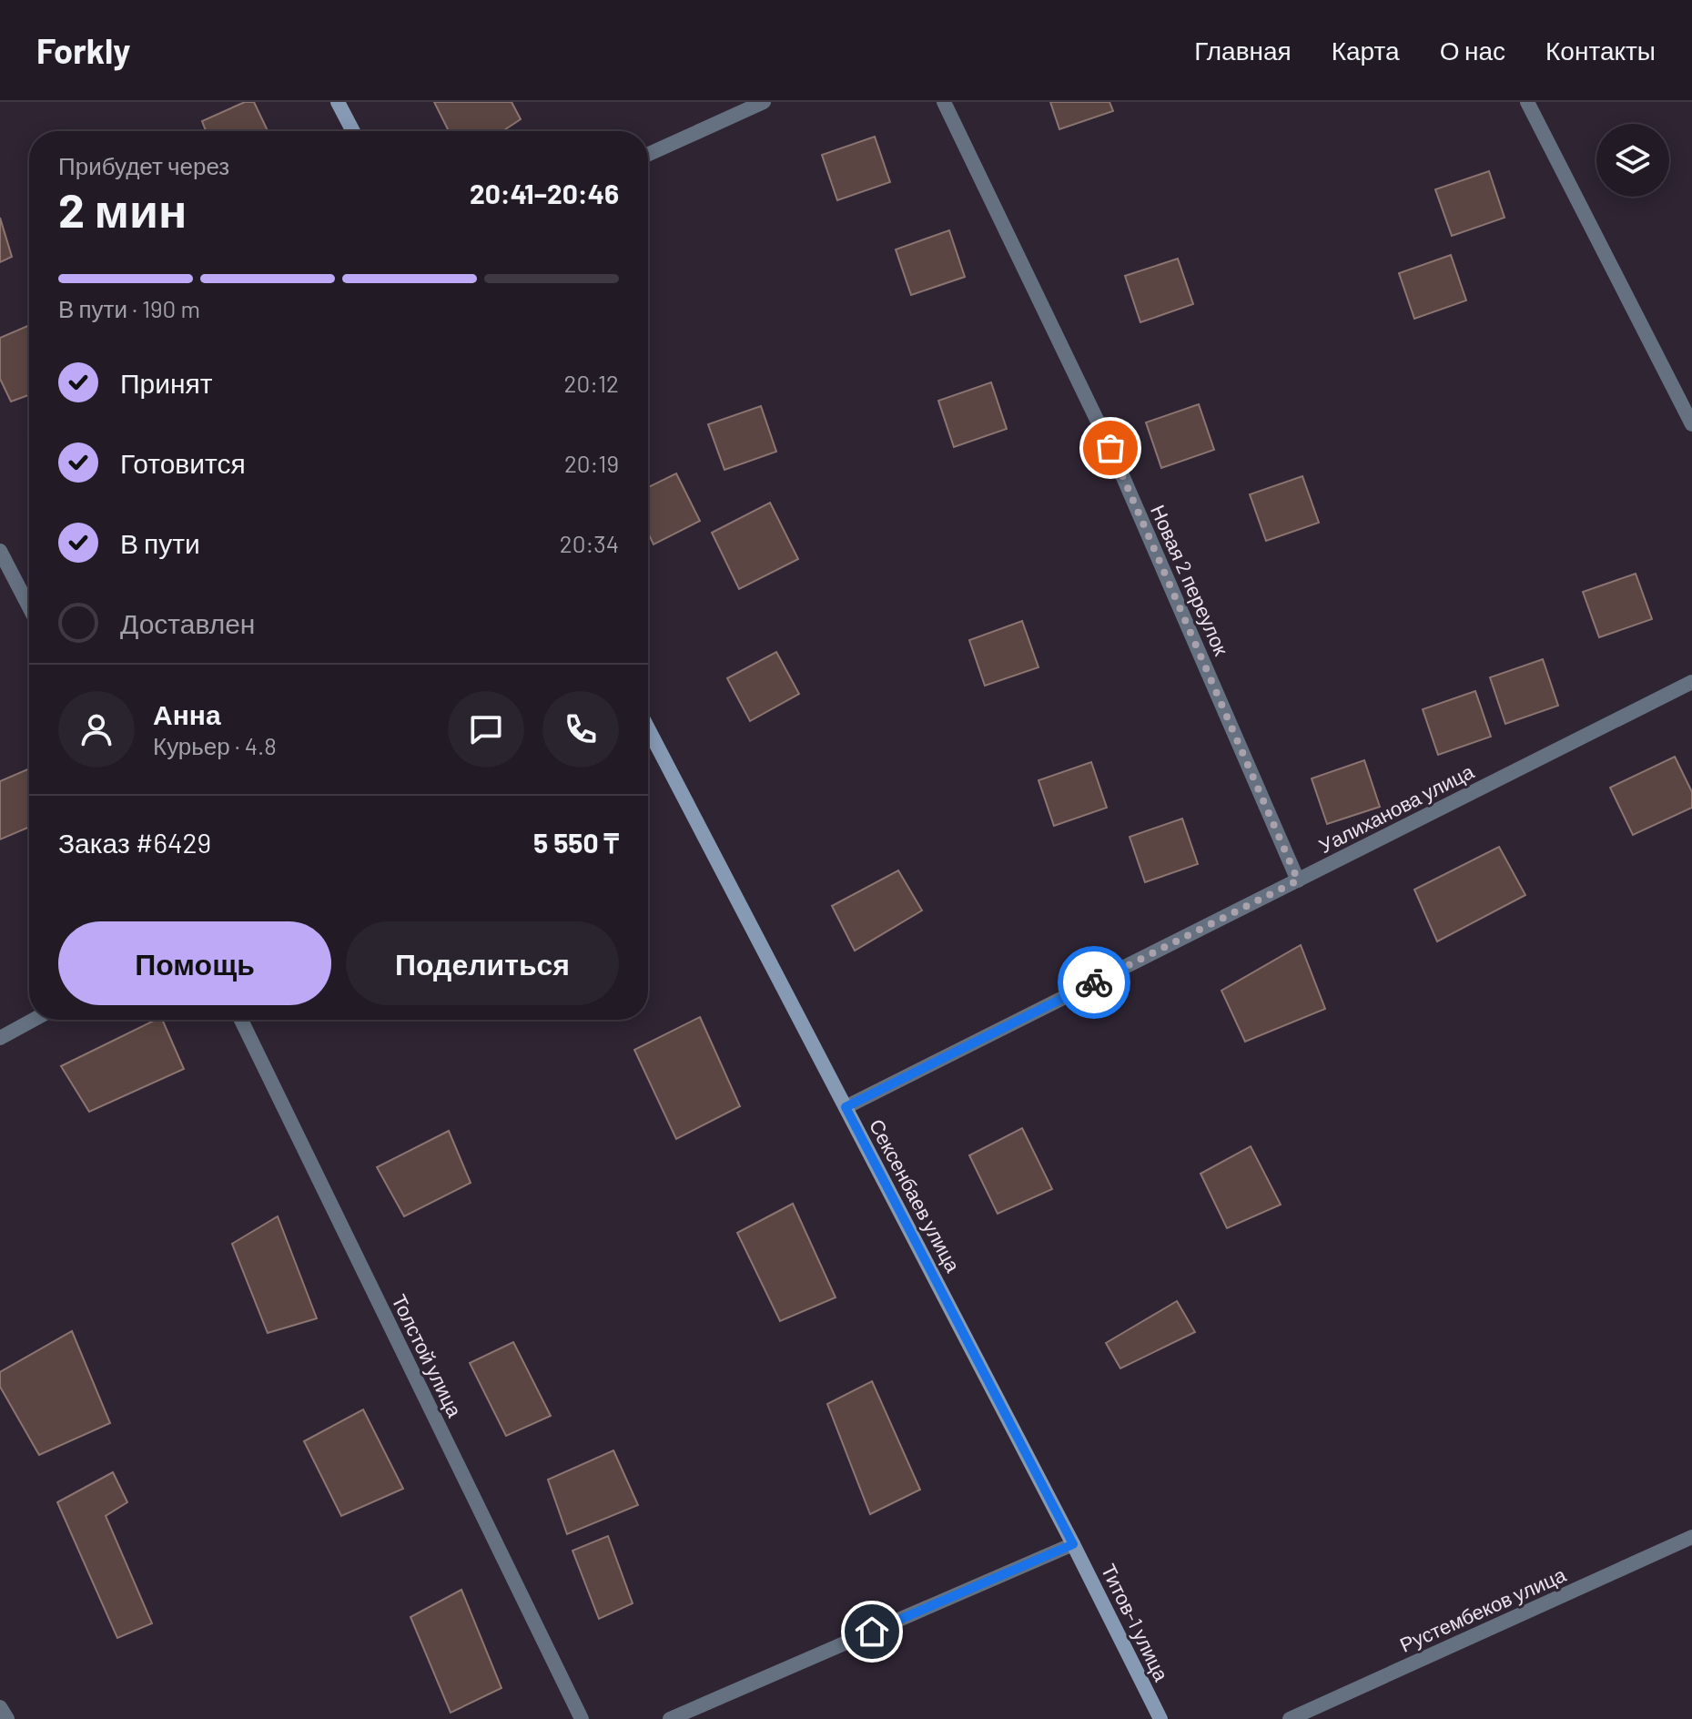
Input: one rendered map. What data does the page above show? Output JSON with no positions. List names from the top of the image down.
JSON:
{
  "streets": {
    "street": [
      "Новая 2 переулок",
      "Уалиханова улица",
      "Сексенбаев улица",
      "Толстой улица",
      "Рустембеков улица",
      "Титов-1 улица"
    ]
  },
  "crossings": [
    ["Новая 2 переулок", "Уалиханова улица"],
    ["Уалиханова улица", "Сексенбаев улица"],
    ["Сексенбаев улица", "Титов-1 улица"]
  ],
  "page": {
    "header": "Forkly",
    "nav": [
      "Главная",
      "Карта",
      "О нас",
      "Контакты"
    ],
    "heading": ["2 мин", "Прибудет через", "20:41–20:46"],
    "panel": [
      "Анна",
      "Курьер · 4.8",
      "Заказ #6429",
      "5 550 ₸"
    ],
    "bar": "В пути · 190 m",
    "list": [
      ["Принят", "20:12"],
      ["Готовится", "20:19"],
      ["В пути", "20:34"],
      "Доставлен"
    ],
    "buttons": ["Помощь", "Поделиться"]
  }
}
